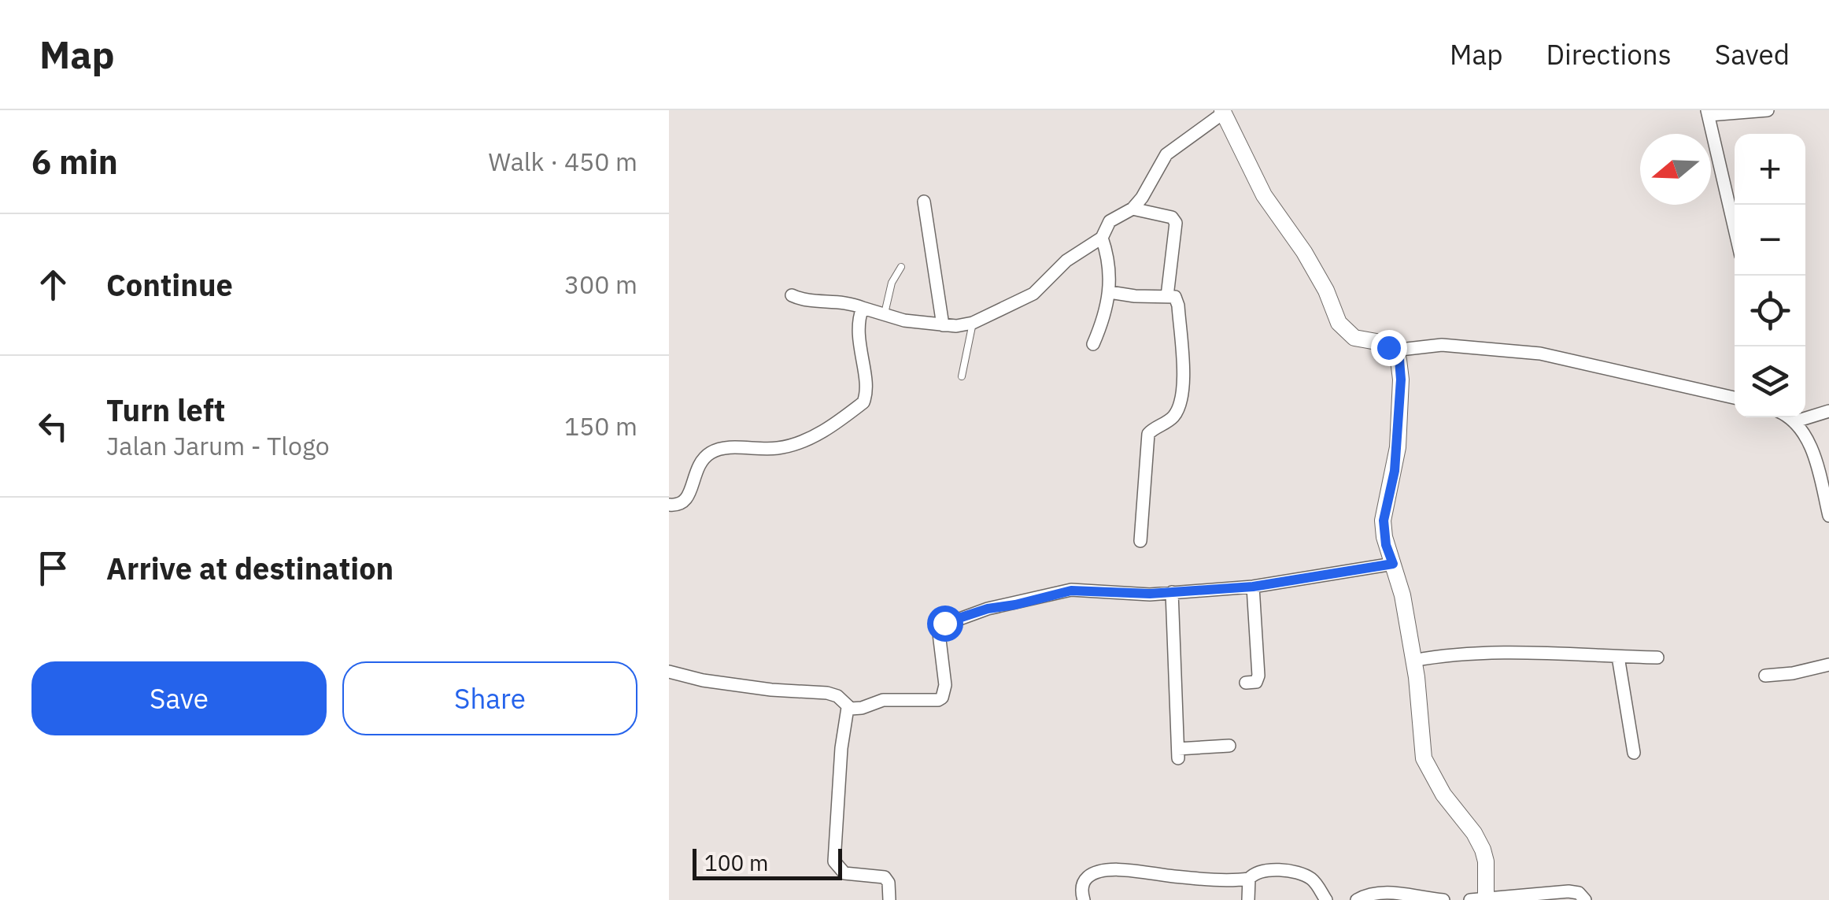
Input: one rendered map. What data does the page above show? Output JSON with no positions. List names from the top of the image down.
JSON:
{
  "scale_bar": "100 m",
  "north": "left",
  "page": {
    "header": "Map",
    "nav": ["Map", "Directions", "Saved"],
    "heading": ["6 min", "Walk · 450 m"],
    "map_buttons": ["+", "−"],
    "list": [
      ["Continue", "300 m"],
      ["Turn left", "Jalan Jarum - Tlogo", "150 m"],
      "Arrive at destination"
    ],
    "buttons": ["Save", "Share"],
    "scale": "100 m"
  }
}
